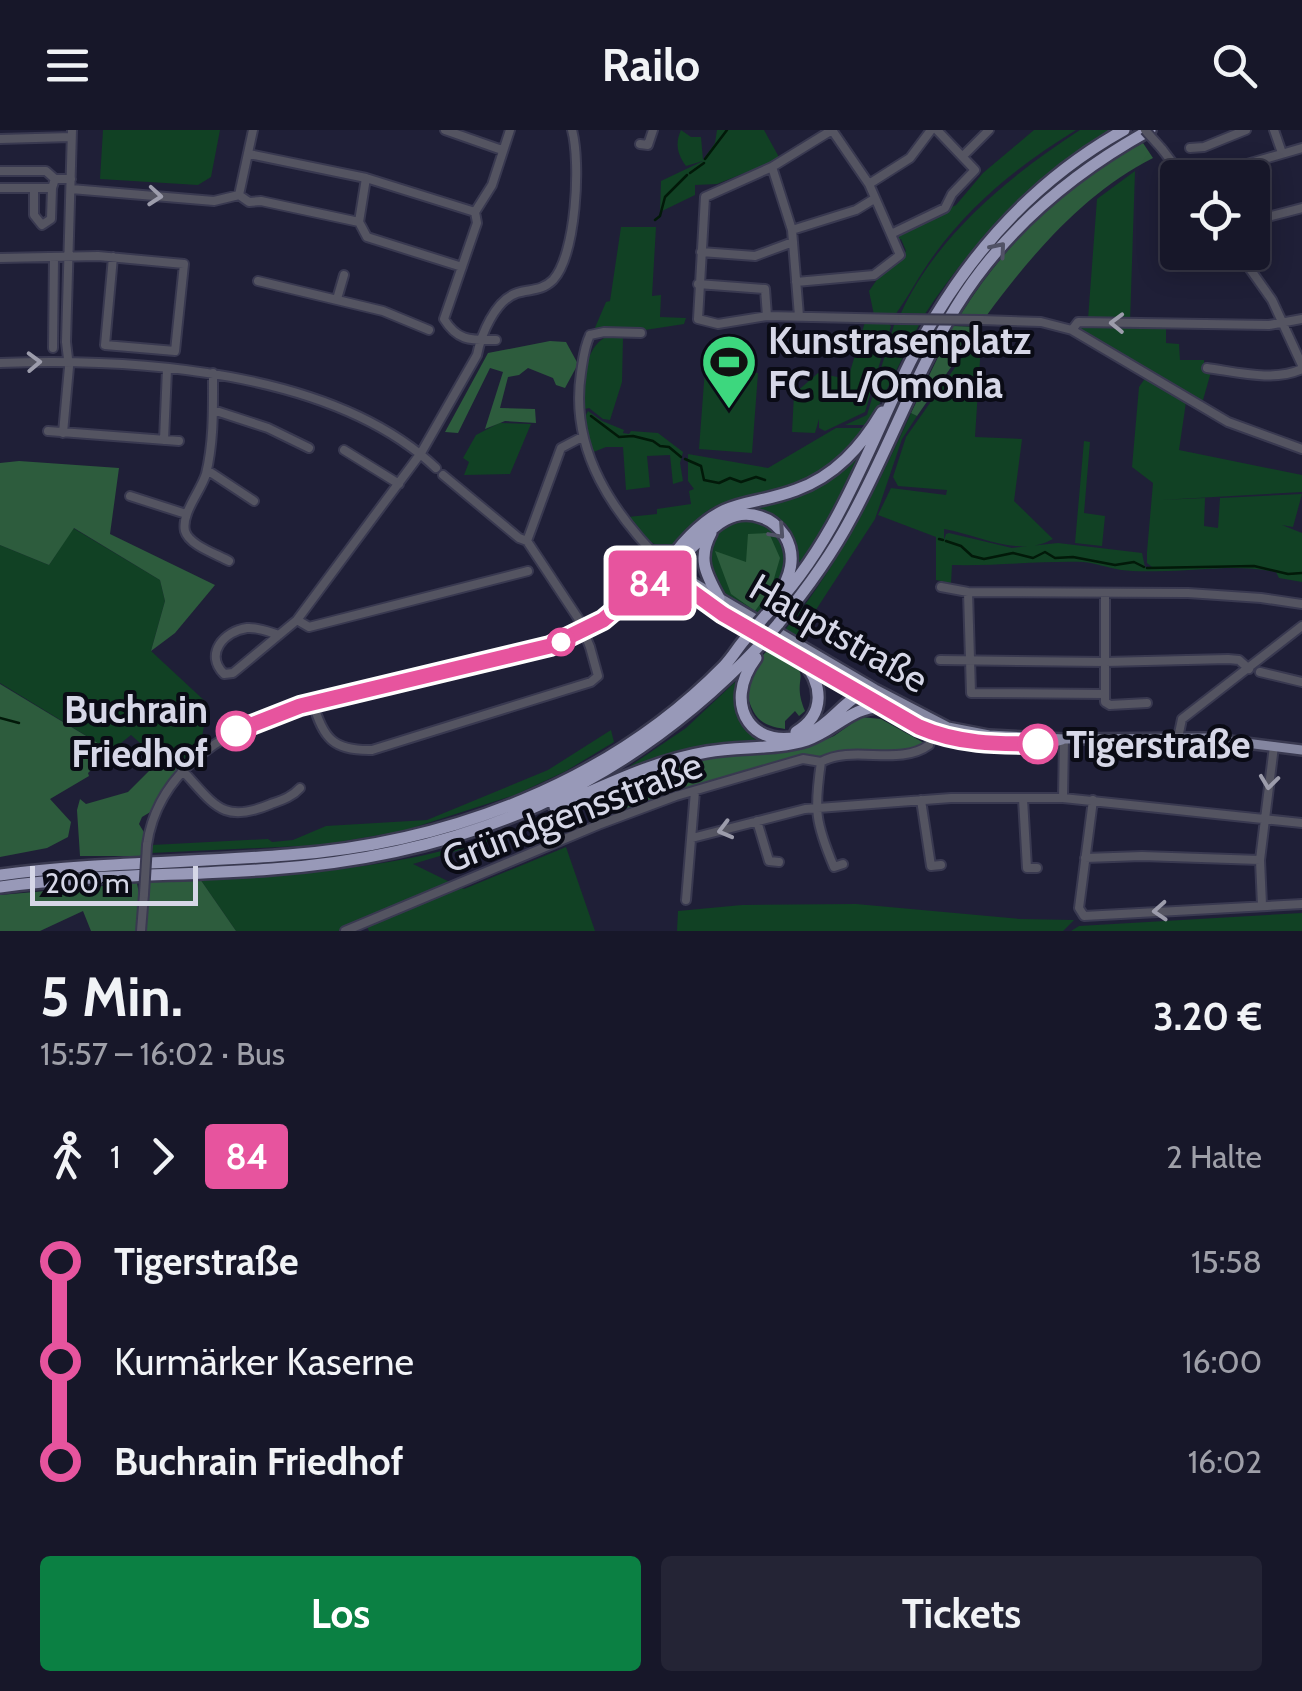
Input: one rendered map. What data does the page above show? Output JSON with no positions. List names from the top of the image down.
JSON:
{
  "streets": {
    "main road": ["Hauptstraße"],
    "street": ["Gründgensstraße"]
  },
  "crossings": [
    ["Hauptstraße", "Gründgensstraße"]
  ],
  "places": {
    "sports": ["Kunstrasenplatz FC LL/Omonia"],
    "other": ["Buchrain Friedhof", "Tigerstraße"]
  },
  "lines": ["bus line 84"],
  "scale_bar": "200 m",
  "page": {
    "header": "Railo",
    "on_map": "84",
    "scale": "200 m",
    "heading": ["5 Min.", "15:57 – 16:02 · Bus", "3.20 €"],
    "legs": ["1", "84", "2 Halte"],
    "list": [
      {
        "name": "Tigerstraße",
        "value": "15:58"
      },
      {
        "name": "Kurmärker Kaserne",
        "value": "16:00"
      },
      {
        "name": "Buchrain Friedhof",
        "value": "16:02"
      }
    ],
    "buttons": ["Los", "Tickets"]
  }
}
